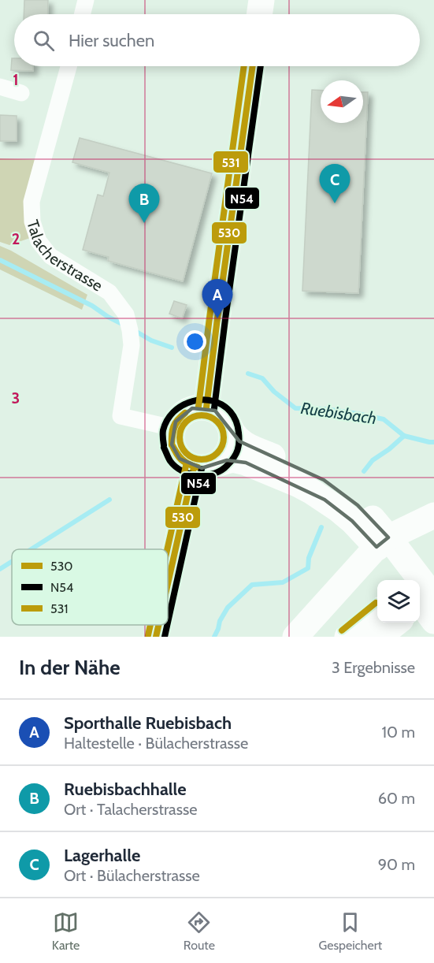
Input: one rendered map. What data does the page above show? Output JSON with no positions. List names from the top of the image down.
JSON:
{
  "streets": {
    "street": ["Talacherstrasse"]
  },
  "water": ["Ruebisbach"],
  "lines": ["transit line 530", "transit line N54", "transit line 531"],
  "legend": ["530", "N54", "531"],
  "north": "left",
  "page": {
    "search": "Hier suchen",
    "pins": ["C", "B", "A"],
    "heading": ["In der Nähe", "3 Ergebnisse"],
    "list": [
      {
        "mark": "A",
        "name": "Sporthalle Ruebisbach",
        "note": "Haltestelle · Bülacherstrasse",
        "value": "10 m"
      },
      {
        "mark": "B",
        "name": "Ruebisbachhalle",
        "note": "Ort · Talacherstrasse",
        "value": "60 m"
      },
      {
        "mark": "C",
        "name": "Lagerhalle",
        "note": "Ort · Bülacherstrasse",
        "value": "90 m"
      }
    ],
    "nav": ["Karte", "Route", "Gespeichert"]
  },
  "grid": {
    "rows": ["1", "2", "3"]
  }
}
